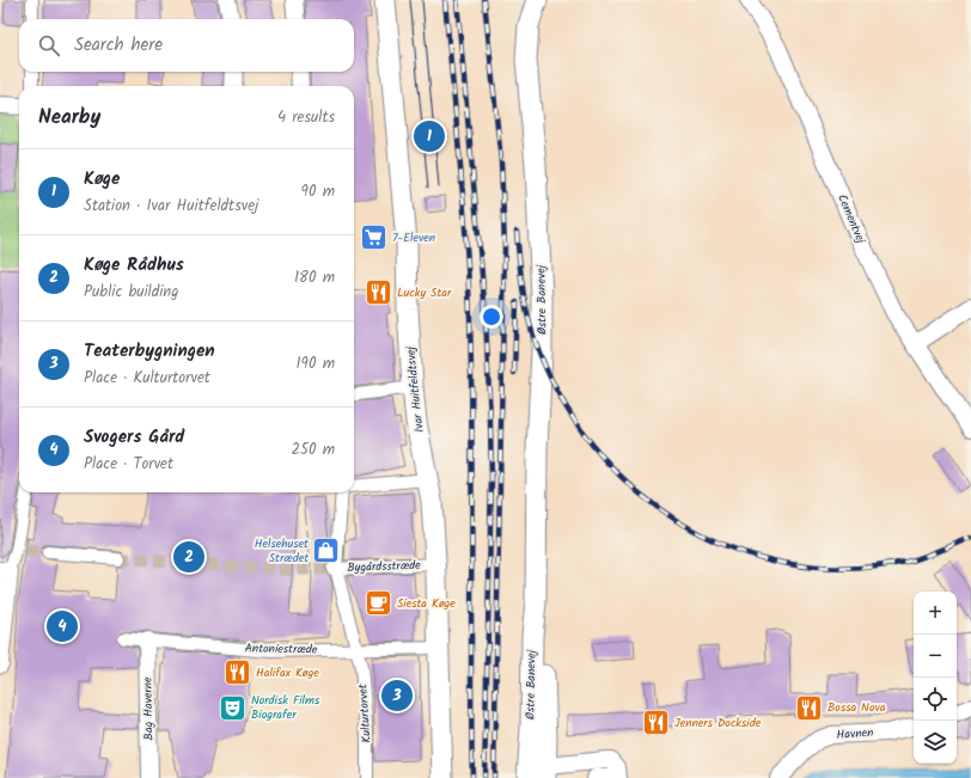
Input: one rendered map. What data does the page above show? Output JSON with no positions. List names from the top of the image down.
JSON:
{
  "streets": {
    "street": [
      "Cementvej",
      "Østre Banevej",
      "Ivar Huitfeldtsvej",
      "Bygårdsstræde",
      "Antoniestræde",
      "Bag Haverne",
      "Kulturtorvet",
      "Havnen"
    ]
  },
  "crossings": [
    ["Ivar Huitfeldtsvej", "Bygårdsstræde"],
    ["Ivar Huitfeldtsvej", "Antoniestræde"],
    ["Bygårdsstræde", "Kulturtorvet"],
    ["Antoniestræde", "Bag Haverne"],
    ["Antoniestræde", "Kulturtorvet"]
  ],
  "places": {
    "supermarket": ["7-Eleven"],
    "restaurant": [
      "Lucky Star",
      "Halifax Køge",
      "Bossa Nova",
      "Jenners Dockside"
    ],
    "shop": ["Helsehuset Strædet"],
    "cafe": ["Siesta Køge"],
    "theatre": ["Nordisk Films Biografer"]
  },
  "page": {
    "search": "Search here",
    "heading": ["Nearby", "4 results"],
    "pins": [
      "1",
      "2",
      "4",
      "3"
    ],
    "list": [
      {
        "mark": "1",
        "name": "Køge",
        "note": "Station · Ivar Huitfeldtsvej",
        "value": "90 m"
      },
      {
        "mark": "2",
        "name": "Køge Rådhus",
        "note": "Public building",
        "value": "180 m"
      },
      {
        "mark": "3",
        "name": "Teaterbygningen",
        "note": "Place · Kulturtorvet",
        "value": "190 m"
      },
      {
        "mark": "4",
        "name": "Svogers Gård",
        "note": "Place · Torvet",
        "value": "250 m"
      }
    ],
    "map_buttons": ["+", "−"]
  }
}
